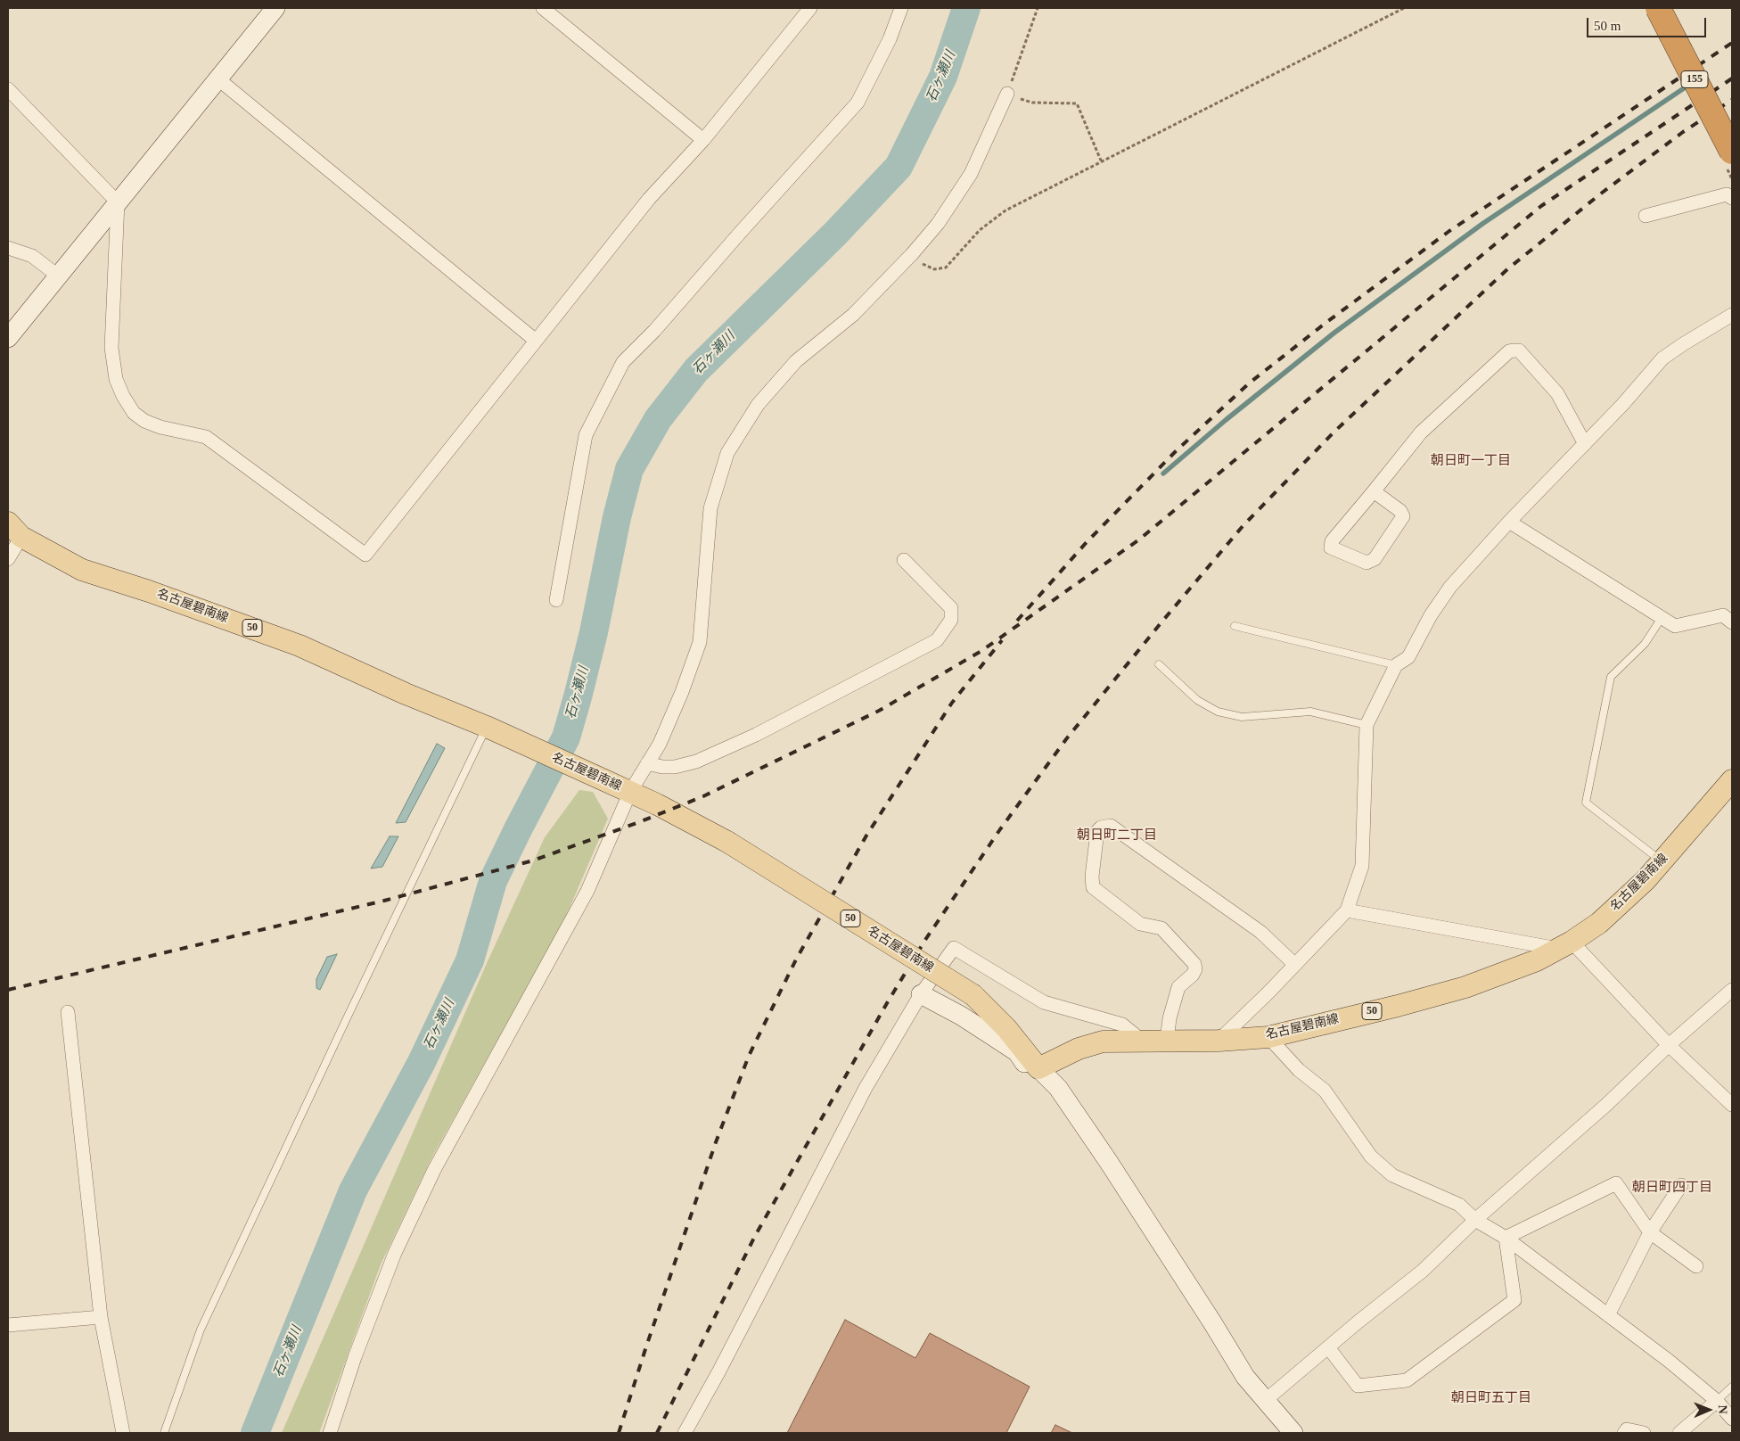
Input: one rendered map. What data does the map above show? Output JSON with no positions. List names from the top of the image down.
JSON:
{
  "streets": {
    "highway": ["155"],
    "main road": ["名古屋碧南線", "50"]
  },
  "districts": [
    "朝日町一丁目",
    "朝日町二丁目",
    "朝日町四丁目",
    "朝日町五丁目"
  ],
  "water": ["石ヶ瀬川"],
  "scale_bar": "50 m",
  "north": "right"
}
